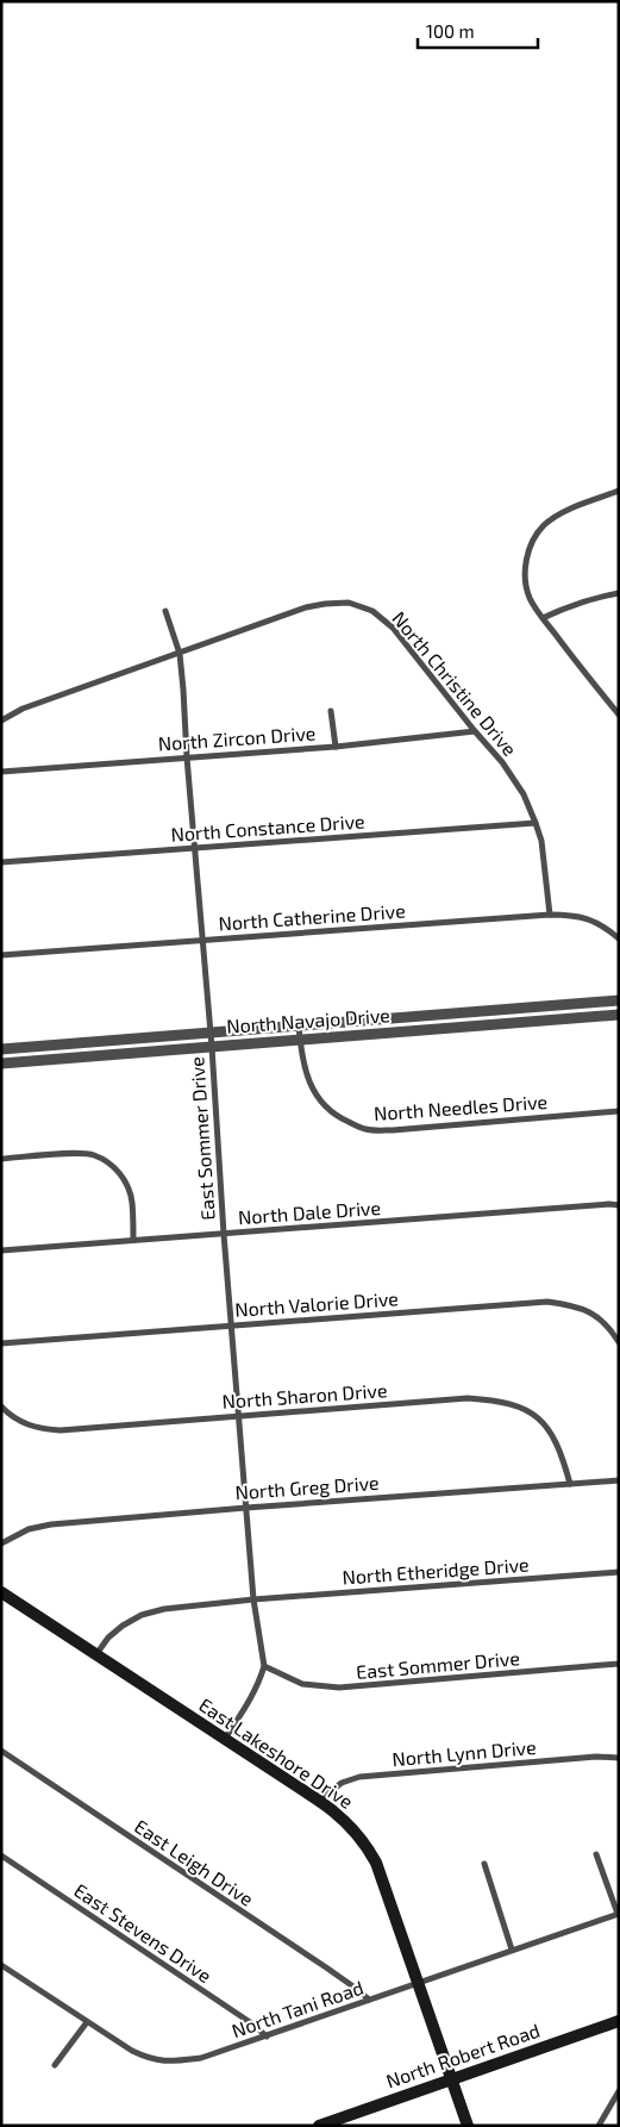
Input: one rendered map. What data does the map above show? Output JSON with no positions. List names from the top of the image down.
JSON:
{
  "streets": {
    "main road": ["East Lakeshore Drive", "North Robert Road"],
    "street": [
      "North Christine Drive",
      "North Zircon Drive",
      "North Constance Drive",
      "North Catherine Drive",
      "North Navajo Drive",
      "North Needles Drive",
      "East Sommer Drive",
      "North Dale Drive",
      "North Valorie Drive",
      "North Sharon Drive",
      "North Greg Drive",
      "North Etheridge Drive",
      "North Lynn Drive",
      "East Leigh Drive",
      "East Stevens Drive",
      "North Tani Road"
    ]
  },
  "crossings": [
    ["North Christine Drive", "North Zircon Drive"],
    ["North Christine Drive", "North Constance Drive"],
    ["North Christine Drive", "North Catherine Drive"],
    ["North Christine Drive", "East Sommer Drive"],
    ["North Zircon Drive", "East Sommer Drive"],
    ["North Constance Drive", "East Sommer Drive"],
    ["North Catherine Drive", "East Sommer Drive"],
    ["North Navajo Drive", "North Needles Drive"],
    ["North Navajo Drive", "East Sommer Drive"],
    ["East Sommer Drive", "North Dale Drive"],
    ["East Sommer Drive", "North Valorie Drive"],
    ["East Sommer Drive", "North Sharon Drive"],
    ["East Sommer Drive", "North Greg Drive"],
    ["East Sommer Drive", "North Etheridge Drive"],
    ["North Sharon Drive", "North Greg Drive"],
    ["North Etheridge Drive", "East Lakeshore Drive"],
    ["East Lakeshore Drive", "North Lynn Drive"],
    ["East Lakeshore Drive", "North Tani Road"],
    ["East Lakeshore Drive", "North Robert Road"],
    ["East Leigh Drive", "North Tani Road"],
    ["East Stevens Drive", "North Tani Road"]
  ],
  "scale_bar": "100 m"
}
